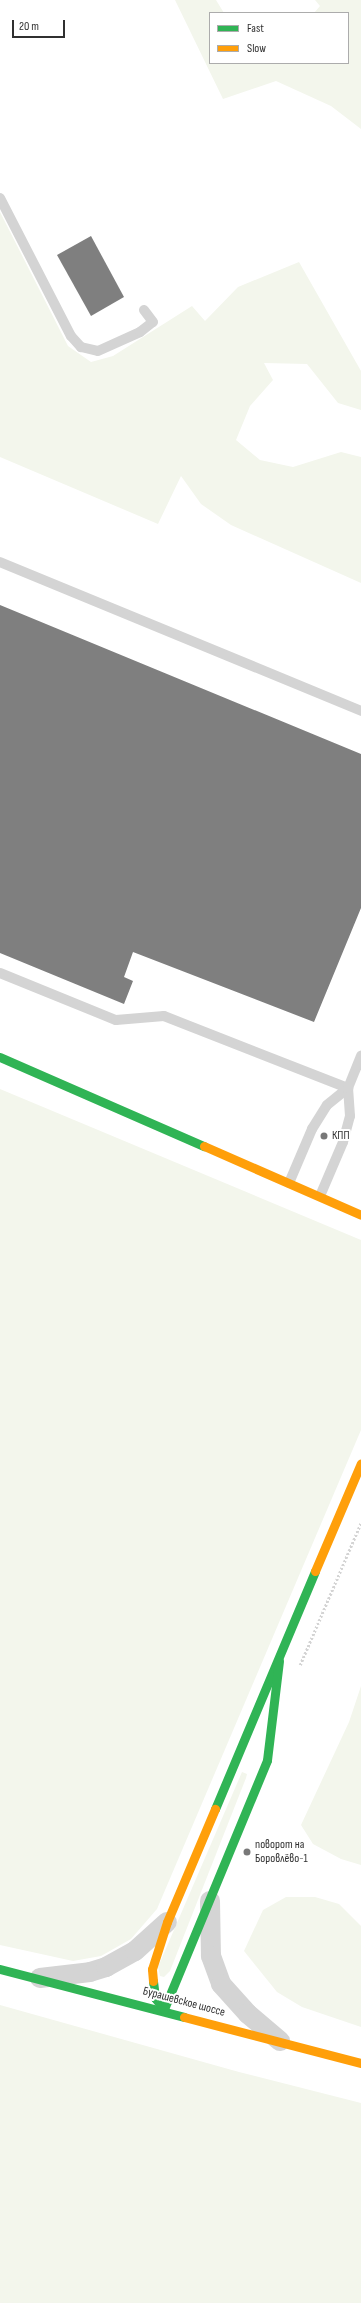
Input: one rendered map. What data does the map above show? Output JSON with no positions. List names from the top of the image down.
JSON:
{
  "streets": {
    "street": ["Бурашевское шоссе"]
  },
  "places": ["КПП", "поворот на Боровлёво-1"],
  "legend": ["Fast", "Slow"],
  "scale_bar": "20 m"
}
